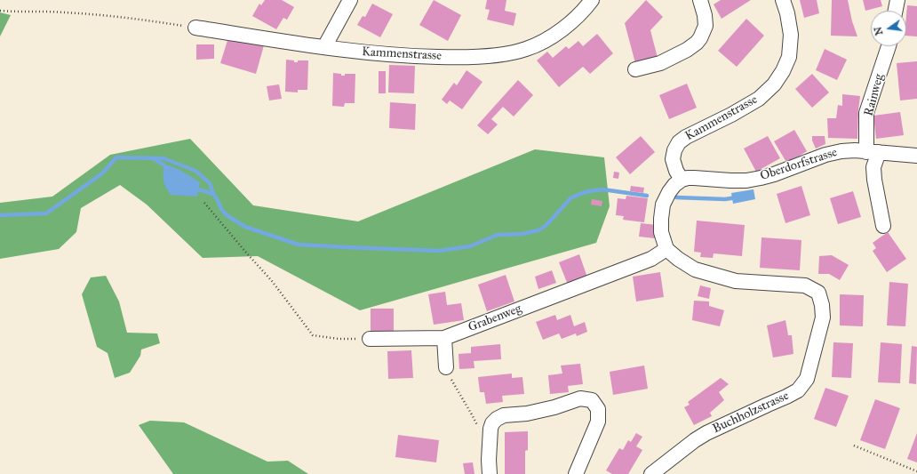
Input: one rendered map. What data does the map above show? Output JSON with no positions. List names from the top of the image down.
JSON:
{
  "streets": {
    "street": [
      "Kammenstrasse",
      "Rainweg",
      "Oberdorfstrasse",
      "Grabenweg",
      "Buchholzstrasse"
    ]
  },
  "crossings": [
    ["Kammenstrasse", "Oberdorfstrasse"],
    ["Rainweg", "Oberdorfstrasse"],
    ["Grabenweg", "Buchholzstrasse"]
  ],
  "north": "left"
}
